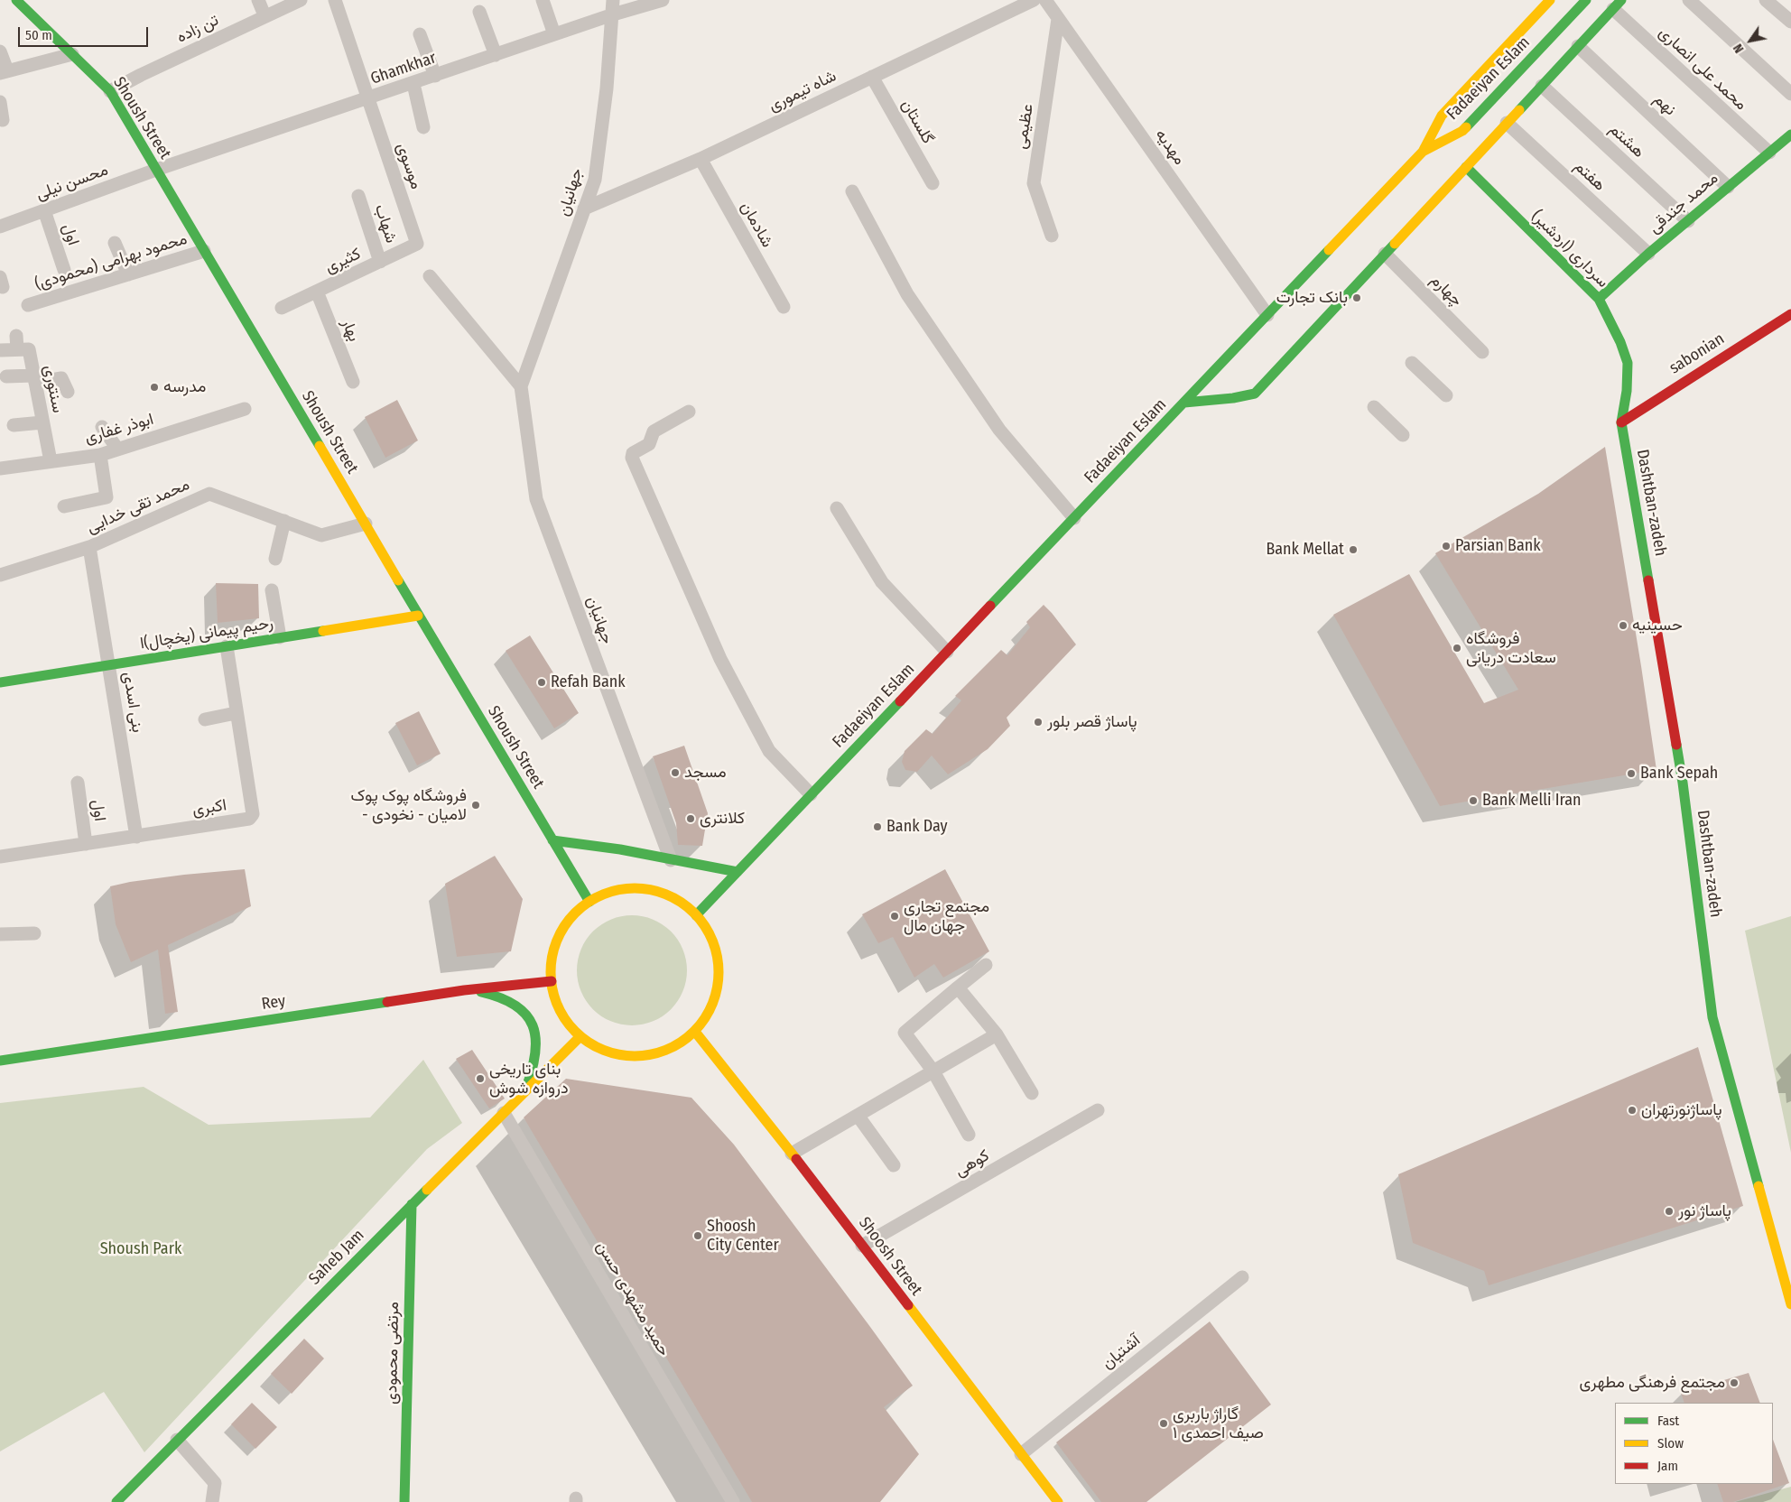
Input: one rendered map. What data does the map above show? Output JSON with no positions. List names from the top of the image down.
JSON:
{
  "streets": {
    "main road": [
      "Fadaeiyan Eslam",
      "Shoush Street",
      "محمد جندقی",
      "سرداری (اردشیر)",
      "sabonian",
      "Dashtban-zadeh",
      "رحیم پیمانی (یخچال)ا",
      "Rey",
      "Shoosh Street",
      "Saheb Jam",
      "مرتضی محمودی"
    ],
    "street": [
      "تن زاده",
      "Ghamkhar",
      "محمد علی انصاری",
      "شاه تیموری",
      "نهم",
      "گلستان",
      "عظیمی",
      "هشتم",
      "مهدیه",
      "موسوی",
      "هفتم",
      "محسن نیلی",
      "جهانیان",
      "شهاب",
      "شادمان",
      "اول",
      "کثیری",
      "محمود بهرامی (محمودی)",
      "چهارم",
      "بهار",
      "سنتوری",
      "ابوذر غفاری",
      "محمد تقی خدایی",
      "بنی اسدی",
      "اکبری",
      "کوهی",
      "حمید مشهدی حسن",
      "آشتیان"
    ]
  },
  "crossings": [
    ["تن زاده", "Shoush Street"],
    ["Ghamkhar", "Shoush Street"],
    ["Ghamkhar", "موسوی"],
    ["Ghamkhar", "محسن نیلی"],
    ["Ghamkhar", "جهانیان"],
    ["محمد علی انصاری", "محمد جندقی"],
    ["Fadaeiyan Eslam", "مهدیه"],
    ["شاه تیموری", "گلستان"],
    ["شاه تیموری", "جهانیان"],
    ["شاه تیموری", "شادمان"],
    ["نهم", "محمد جندقی"],
    ["Shoush Street", "محسن نیلی"],
    ["Shoush Street", "محمود بهرامی (محمودی)"],
    ["Shoush Street", "محمد تقی خدایی"],
    ["Shoush Street", "رحیم پیمانی (یخچال)ا"],
    ["عظیمی", "مهدیه"],
    ["هشتم", "محمد جندقی"],
    ["موسوی", "کثیری"],
    ["هفتم", "محمد جندقی"],
    ["محسن نیلی", "اول"],
    ["محمد جندقی", "سرداری (اردشیر)"],
    ["شهاب", "کثیری"],
    ["اول", "اکبری"],
    ["سرداری (اردشیر)", "sabonian"],
    ["سرداری (اردشیر)", "Dashtban-zadeh"],
    ["کثیری", "بهار"],
    ["sabonian", "Dashtban-zadeh"],
    ["سنتوری", "ابوذر غفاری"],
    ["محمد تقی خدایی", "بنی اسدی"],
    ["رحیم پیمانی (یخچال)ا", "بنی اسدی"],
    ["رحیم پیمانی (یخچال)ا", "اکبری"],
    ["بنی اسدی", "اکبری"],
    ["کوهی", "Shoosh Street"],
    ["Shoosh Street", "آشتیان"],
    ["Saheb Jam", "حمید مشهدی حسن"],
    ["Saheb Jam", "مرتضی محمودی"]
  ],
  "parks": ["Shoush Park"],
  "places": [
    "بانک تجارت",
    "مدرسه",
    "Parsian Bank",
    "Bank Mellat",
    "حسینیه",
    "فروشگاه سعادت دریانی",
    "Refah Bank",
    "پاساژ قصر بلور",
    "مسجد",
    "Bank Sepah",
    "Bank Melli Iran",
    "فروشگاه پوک پوک - لاميان - نخودی",
    "کلانتری",
    "Bank Day",
    "مجتمع تجاری جهان مال",
    "بنای تاریخی دروازه شوش",
    "پاساژنورتهران",
    "پاساژ نور",
    "Shoosh City Center",
    "مجتمع فرهنگی مطهری",
    "گاراژ باربری صیف احمدی ۱"
  ],
  "legend": ["Fast", "Slow", "Jam"],
  "scale_bar": "50 m",
  "north": "bottom left"
}
